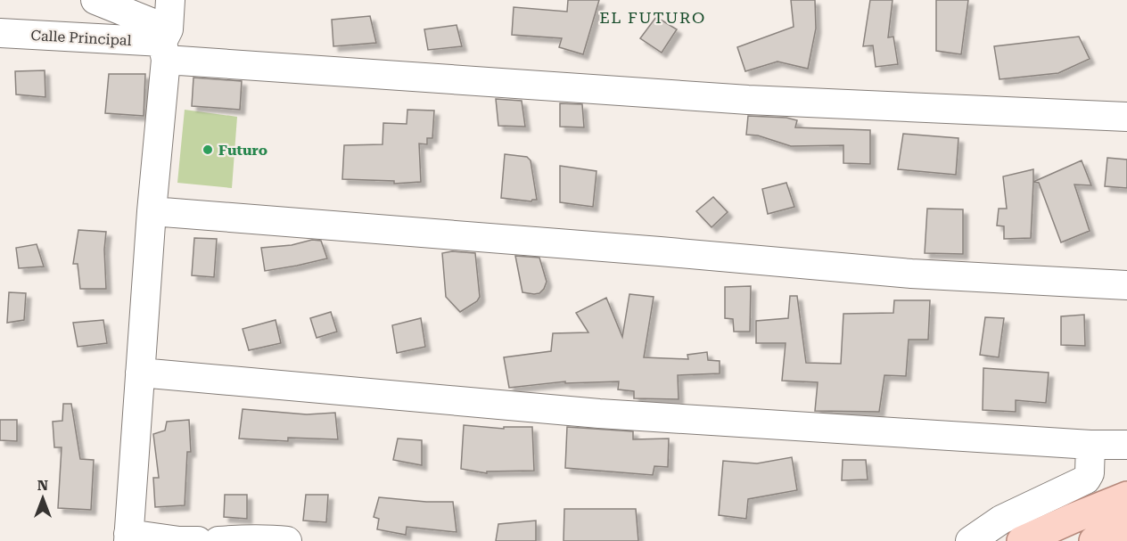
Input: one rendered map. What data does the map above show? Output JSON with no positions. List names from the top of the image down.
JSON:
{
  "streets": {
    "street": ["Calle Principal"]
  },
  "districts": ["EL FUTURO"],
  "places": ["Futuro"],
  "north": "top"
}
